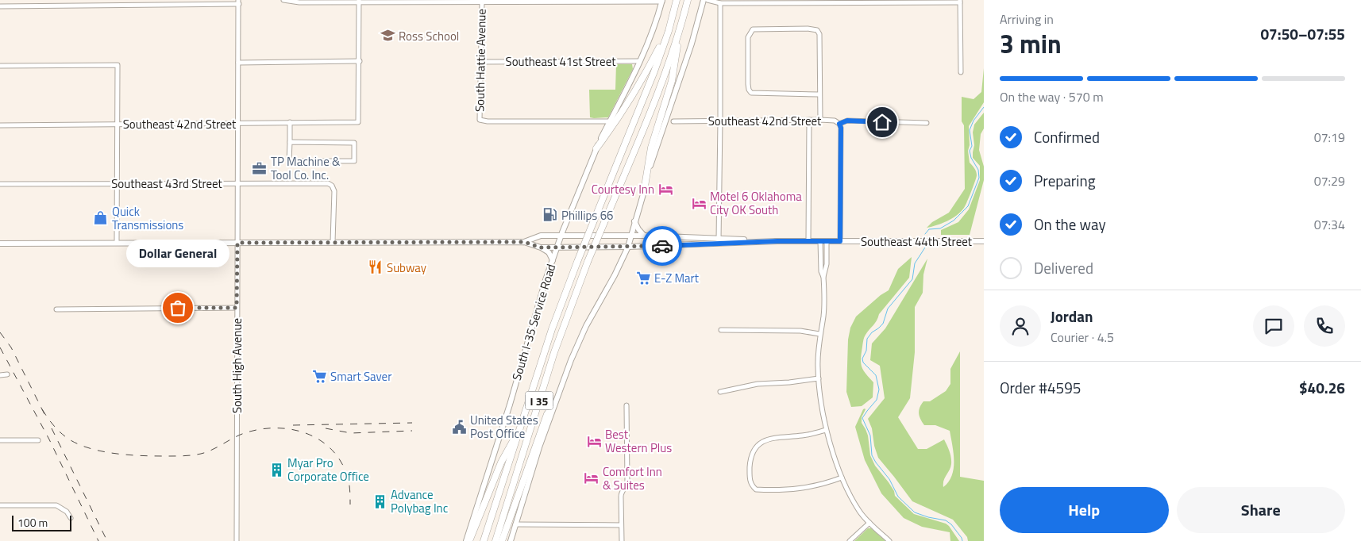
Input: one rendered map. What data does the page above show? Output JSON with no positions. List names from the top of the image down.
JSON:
{
  "streets": {
    "highway": ["I 35"],
    "main road": ["Southeast 44th Street", "South I-35 Service Road"],
    "street": [
      "South Hattie Avenue",
      "Southeast 41st Street",
      "Southeast 42nd Street",
      "Southeast 43rd Street",
      "South High Avenue"
    ]
  },
  "crossings": [
    ["South Hattie Avenue", "Southeast 41st Street"],
    ["South Hattie Avenue", "South I-35 Service Road"],
    ["Southeast 41st Street", "South I-35 Service Road"],
    ["Southeast 42nd Street", "South High Avenue"],
    ["Southeast 43rd Street", "Southeast 44th Street"],
    ["Southeast 43rd Street", "South High Avenue"],
    ["Southeast 44th Street", "South I-35 Service Road"],
    ["Southeast 44th Street", "South High Avenue"]
  ],
  "places": {
    "school or university": ["Ross School"],
    "office": ["TP Machine & Tool Co. Inc."],
    "hotel": [
      "Courtesy Inn",
      "Motel 6 Oklahoma City OK South",
      "Best Western Plus",
      "Comfort Inn & Suites"
    ],
    "fuel station": ["Phillips 66"],
    "shop": ["Quick Transmissions"],
    "restaurant": ["Subway"],
    "supermarket": ["E-Z Mart", "Smart Saver"],
    "other": ["Dollar General"],
    "public building": ["United States Post Office"],
    "building": ["Myar Pro Corporate Office", "Advance Polybag Inc"]
  },
  "scale_bar": "100 m",
  "page": {
    "heading": ["3 min", "Arriving in", "07:50–07:55"],
    "panel": [
      "Jordan",
      "Courier · 4.5",
      "Order #4595",
      "$40.26"
    ],
    "bar": "On the way · 570 m",
    "list": [
      ["Confirmed", "07:19"],
      ["Preparing", "07:29"],
      ["On the way", "07:34"],
      "Delivered"
    ],
    "bubble": "Dollar General",
    "buttons": ["Help", "Share"],
    "scale": "100 m"
  }
}
